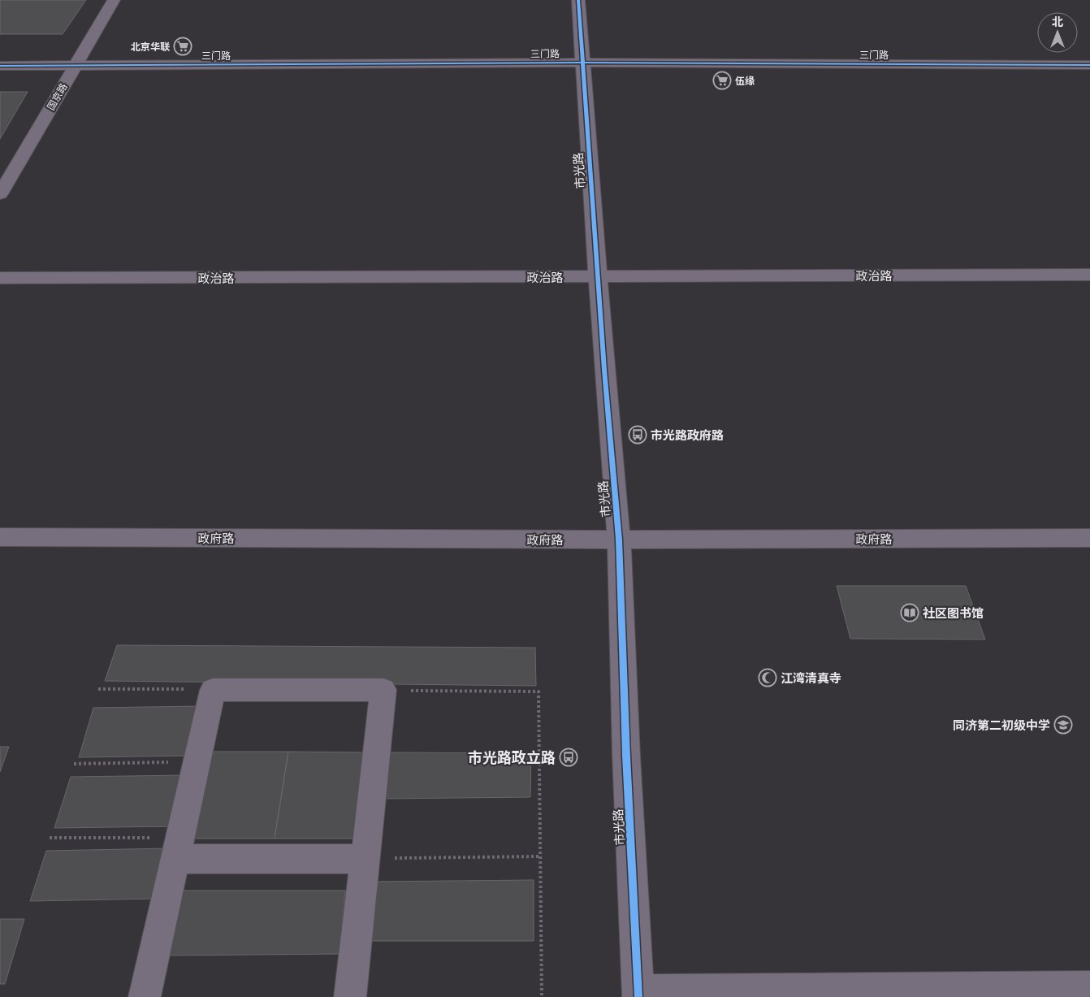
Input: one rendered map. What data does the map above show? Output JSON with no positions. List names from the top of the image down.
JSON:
{
  "streets": {
    "street": [
      "三门路",
      "国京路",
      "市光路",
      "政治路",
      "政府路"
    ]
  },
  "crossings": [
    ["三门路", "国京路"],
    ["三门路", "市光路"],
    ["市光路", "政治路"],
    ["市光路", "政府路"]
  ],
  "places": {
    "supermarket": ["北京华联", "伍缘"],
    "bus stop": ["市光路政府路", "市光路政立路"],
    "library": ["社区图书馆"],
    "mosque": ["江湾清真寺"],
    "school or university": ["同济第二初级中学"]
  },
  "north": "top"
}
